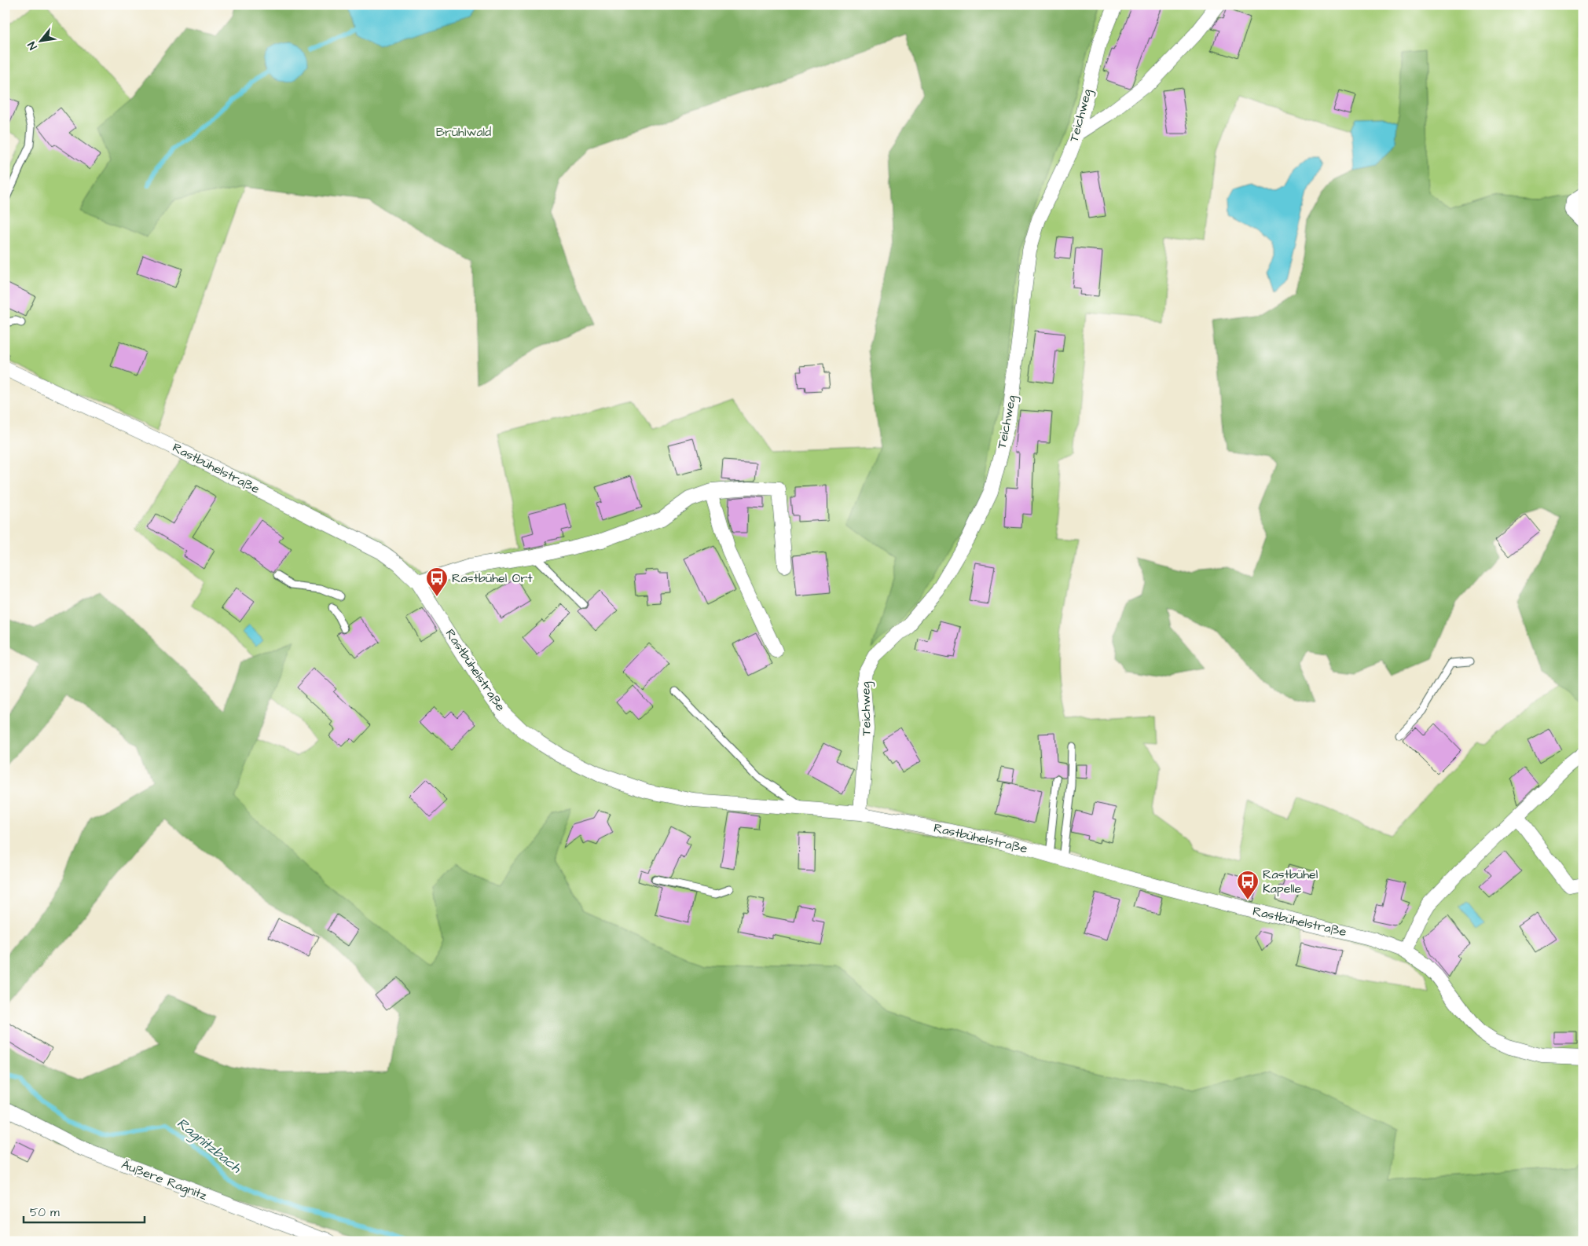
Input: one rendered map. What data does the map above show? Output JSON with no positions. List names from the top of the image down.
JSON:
{
  "streets": {
    "street": ["Teichweg", "Rastbühelstraße", "Äußere Ragnitz"]
  },
  "crossings": [
    ["Teichweg", "Rastbühelstraße"]
  ],
  "water": ["Ragnitzbach"],
  "parks": ["Brühlwald"],
  "places": {
    "bus stop": ["Rastbühel Ort", "Rastbühel Kapelle"]
  },
  "scale_bar": "50 m",
  "north": "bottom left"
}
